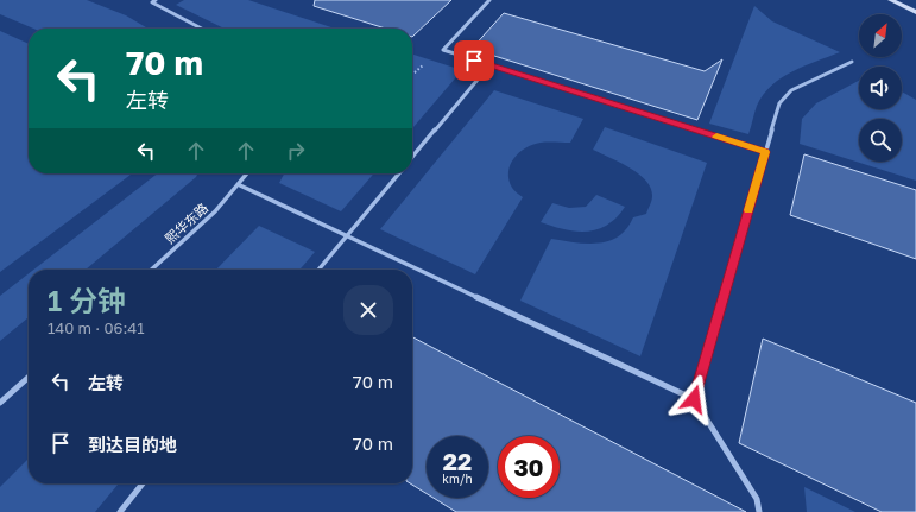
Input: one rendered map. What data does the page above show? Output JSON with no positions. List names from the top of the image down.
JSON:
{
  "streets": {
    "street": ["熙华东路"]
  },
  "north": "top right",
  "page": {
    "turn": ["70 m", "左转"],
    "heading": ["1 分钟", "140 m · 06:41"],
    "list": [
      {
        "name": "左转",
        "value": "70 m"
      },
      {
        "name": "到达目的地",
        "value": "70 m"
      }
    ],
    "speed": "22 km/h",
    "limit": "30"
  }
}
